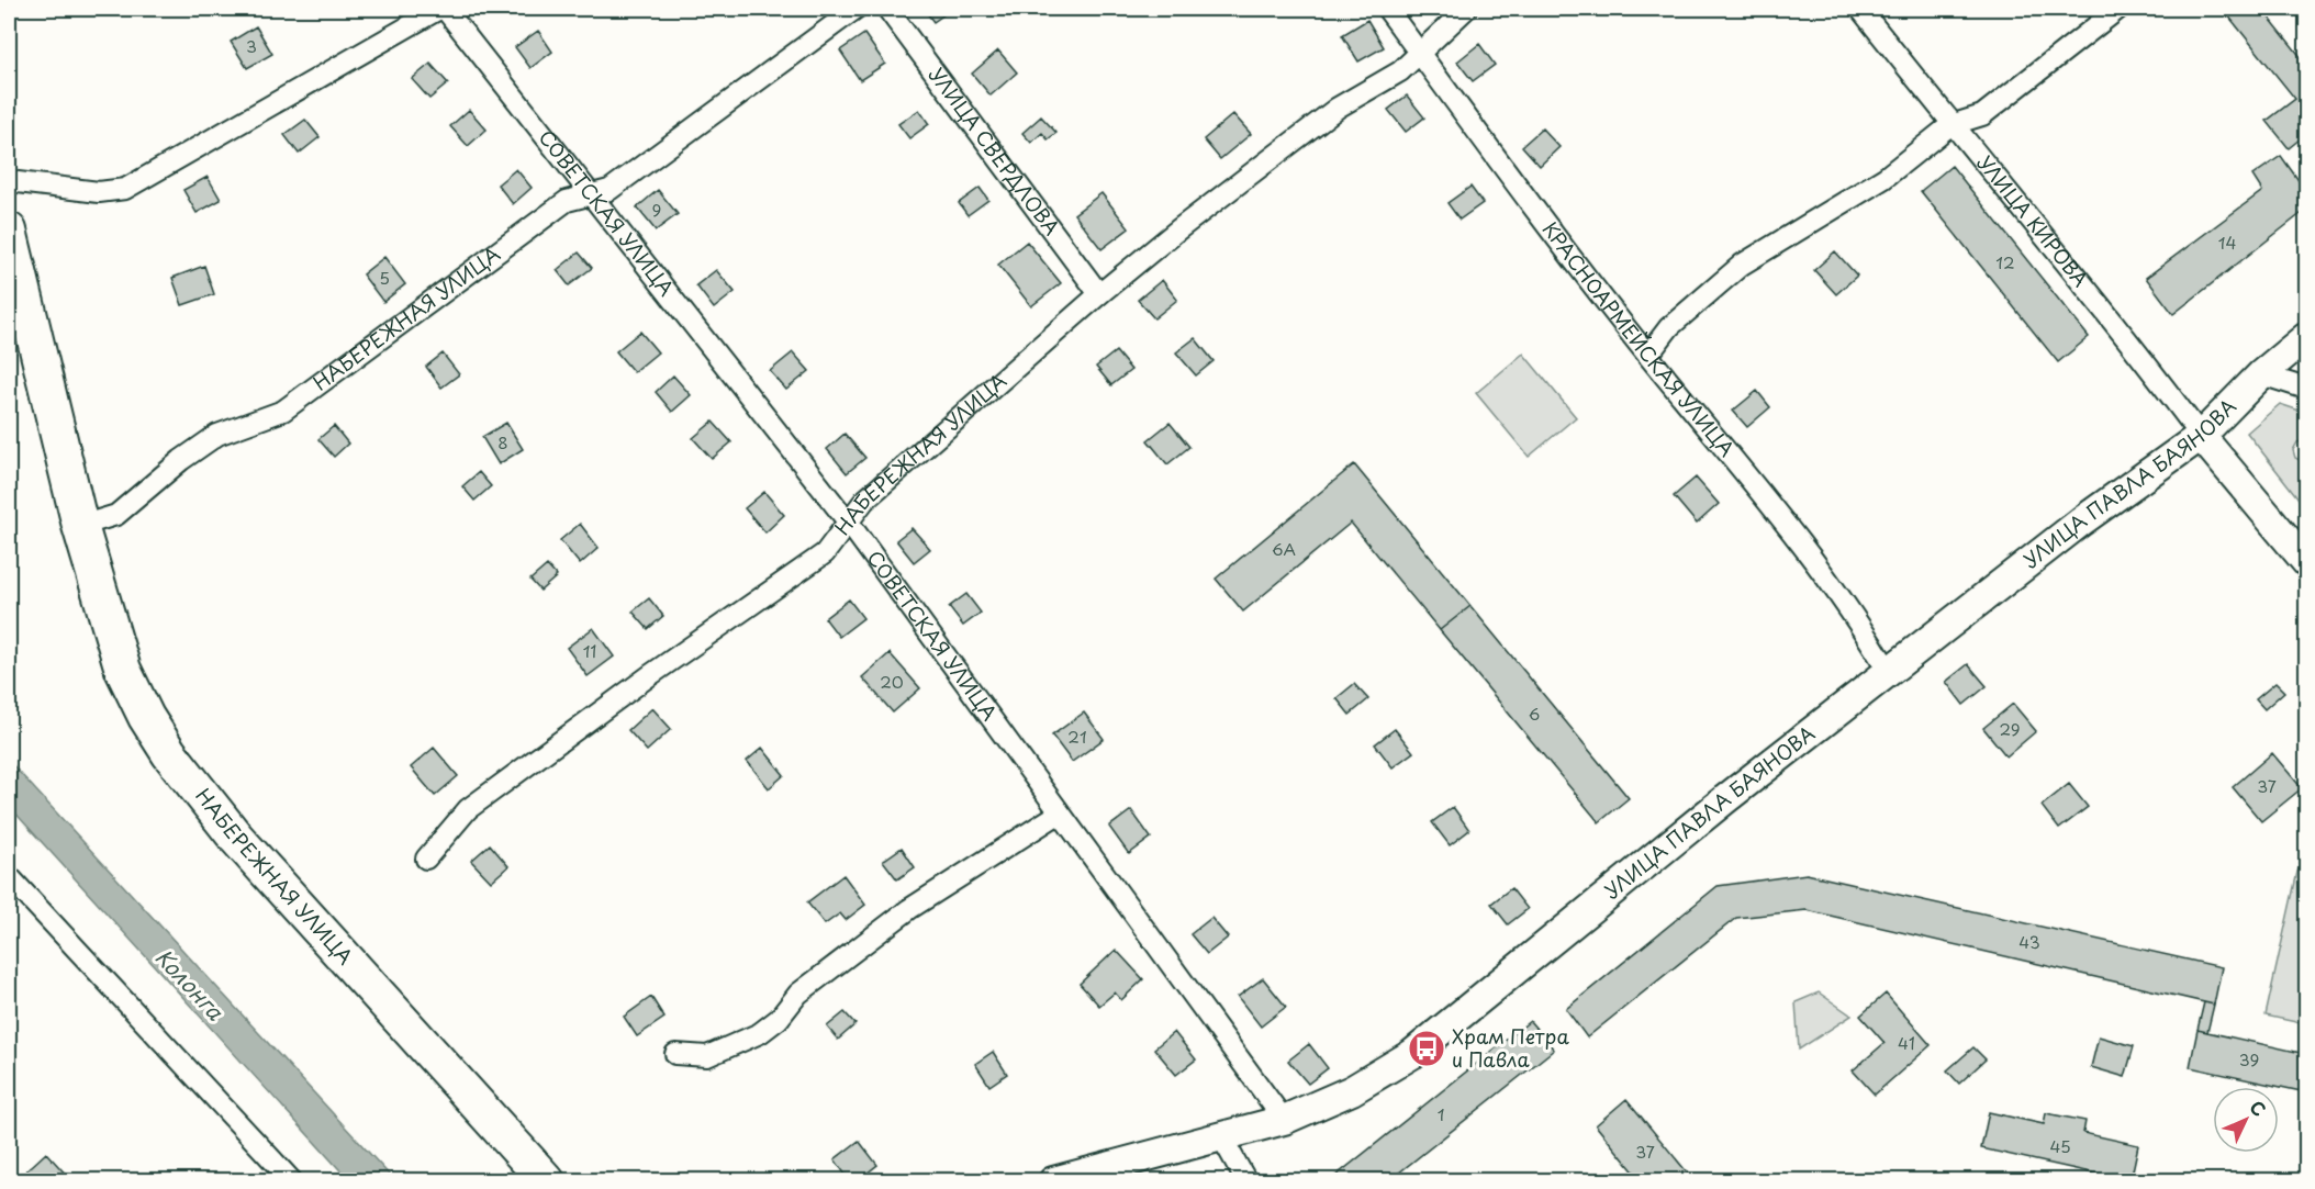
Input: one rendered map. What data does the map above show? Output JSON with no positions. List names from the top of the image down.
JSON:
{
  "streets": {
    "highway": ["НАБЕРЕЖНАЯ УЛИЦА"],
    "main road": ["УЛИЦА ПАВЛА БАЯНОВА"],
    "street": [
      "УЛИЦА СВЕРДЛОВА",
      "СОВЕТСКАЯ УЛИЦА",
      "УЛИЦА КИРОВА",
      "КРАСНОАРМЕЙСКАЯ УЛИЦА"
    ]
  },
  "crossings": [
    ["УЛИЦА СВЕРДЛОВА", "НАБЕРЕЖНАЯ УЛИЦА"],
    ["СОВЕТСКАЯ УЛИЦА", "НАБЕРЕЖНАЯ УЛИЦА"],
    ["СОВЕТСКАЯ УЛИЦА", "УЛИЦА ПАВЛА БАЯНОВА"],
    ["УЛИЦА КИРОВА", "УЛИЦА ПАВЛА БАЯНОВА"],
    ["НАБЕРЕЖНАЯ УЛИЦА", "КРАСНОАРМЕЙСКАЯ УЛИЦА"],
    ["КРАСНОАРМЕЙСКАЯ УЛИЦА", "УЛИЦА ПАВЛА БАЯНОВА"]
  ],
  "water": ["Колонга"],
  "places": {
    "bus stop": ["Храм Петра и Павла"]
  },
  "house_numbers": [
    "3",
    "9",
    "14",
    "12",
    "5",
    "8",
    "6А",
    "11",
    "20",
    "6",
    "29",
    "21",
    "37",
    "43",
    "41",
    "39",
    "1",
    "45",
    "37"
  ],
  "north": "top right"
}
